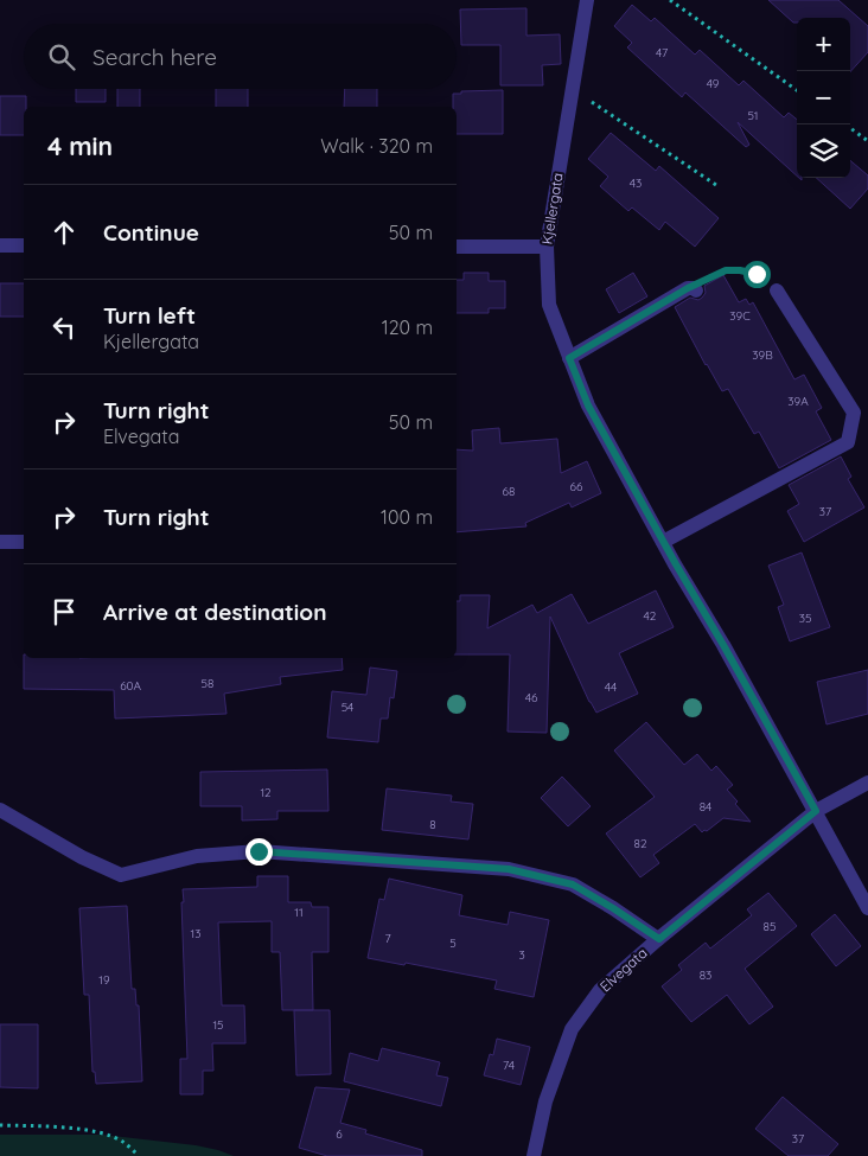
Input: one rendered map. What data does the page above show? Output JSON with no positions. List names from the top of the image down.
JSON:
{
  "streets": {
    "street": ["Kjellergata", "Elvegata"]
  },
  "crossings": [
    ["Kjellergata", "Elvegata"]
  ],
  "house_numbers": [
    "47",
    "49",
    "51",
    "43",
    "39C",
    "39B",
    "39A",
    "66",
    "68",
    "37",
    "42",
    "35",
    "58",
    "60A",
    "44",
    "46",
    "54",
    "12",
    "84",
    "8",
    "82",
    "11",
    "85",
    "13",
    "7",
    "5",
    "3",
    "83",
    "19",
    "15",
    "74",
    "6",
    "37"
  ],
  "page": {
    "map_buttons": ["+", "−"],
    "search": "Search here",
    "heading": ["4 min", "Walk · 320 m"],
    "list": [
      ["Continue", "50 m"],
      ["Turn left", "Kjellergata", "120 m"],
      ["Turn right", "Elvegata", "50 m"],
      ["Turn right", "100 m"],
      "Arrive at destination"
    ]
  }
}
